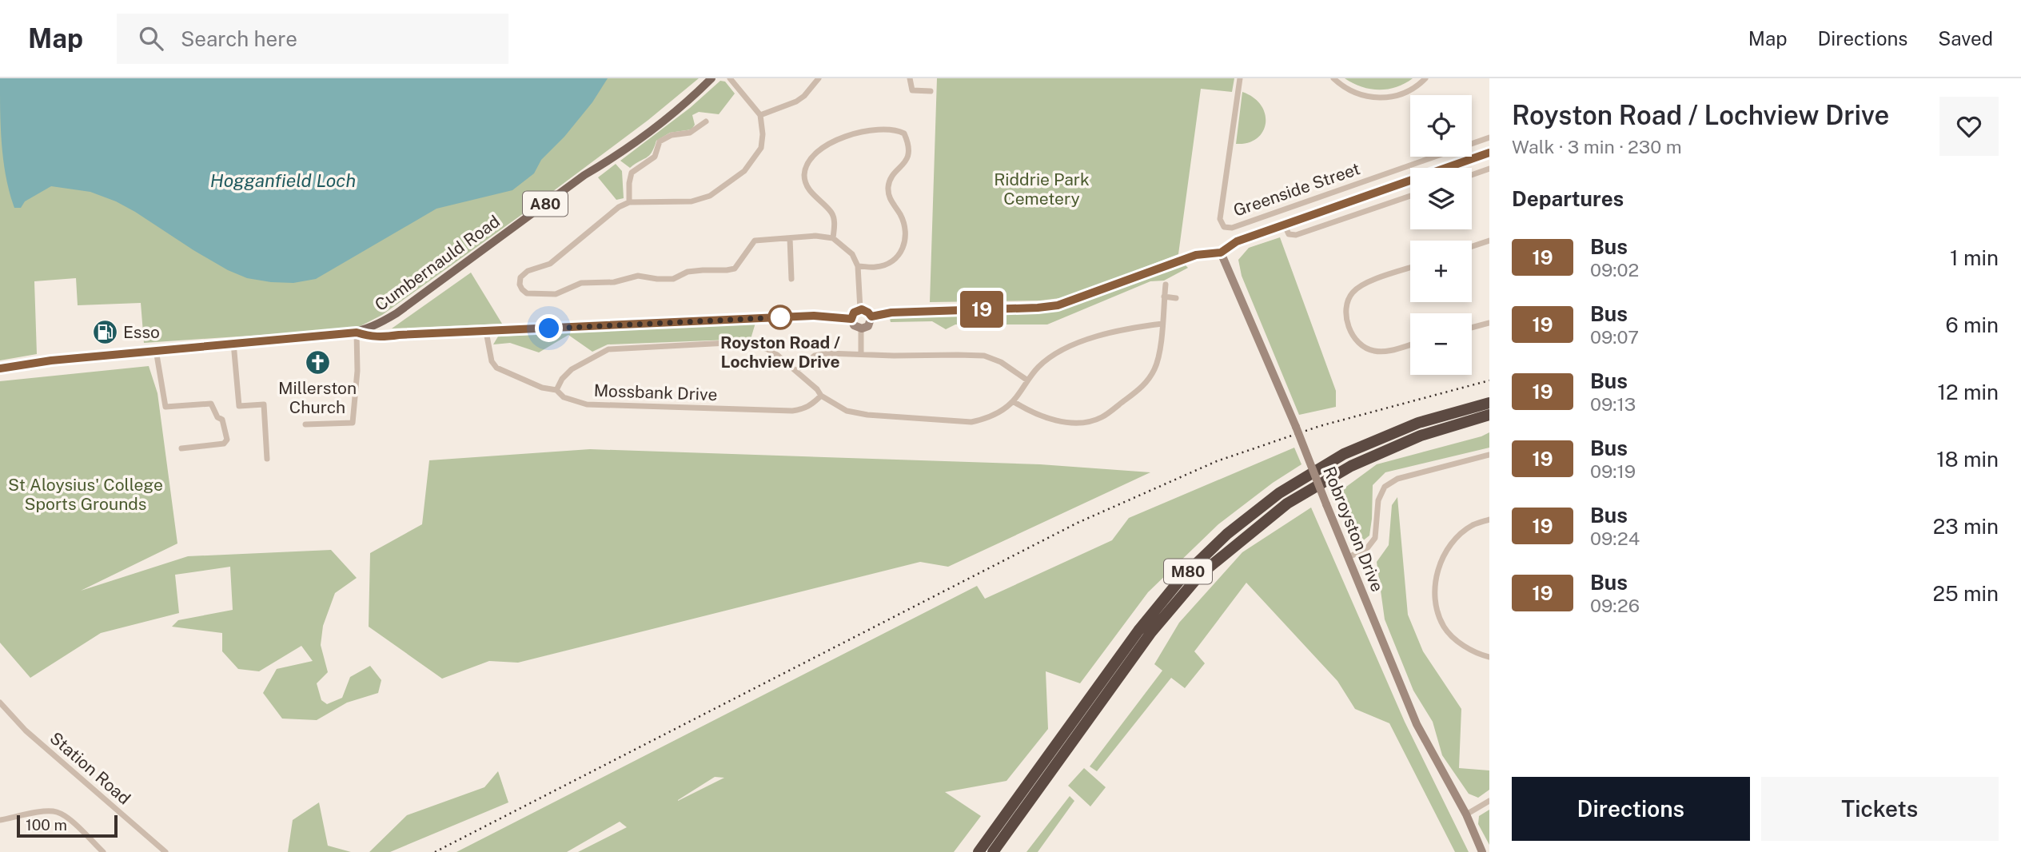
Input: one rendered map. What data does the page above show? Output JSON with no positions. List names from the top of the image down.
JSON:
{
  "streets": {
    "highway": ["M80"],
    "main road": ["A80", "Cumbernauld Road"],
    "street": [
      "Greenside Street",
      "Mossbank Drive",
      "Robroyston Drive",
      "Station Road"
    ]
  },
  "water": ["Hogganfield Loch"],
  "parks": ["Riddrie Park Cemetery", "St Aloysius' College Sports Grounds"],
  "places": {
    "other": ["Royston Road / Lochview Drive"],
    "fuel station": ["Esso"],
    "church": ["Millerston Church"]
  },
  "lines": ["bus line 19"],
  "scale_bar": "100 m",
  "page": {
    "header": "Map",
    "search": "Search here",
    "nav": ["Map", "Directions", "Saved"],
    "on_map": "19",
    "heading": [
      ["Royston Road / Lochview Drive", "Walk · 3 min · 230 m"],
      "Departures"
    ],
    "map_buttons": ["+", "−"],
    "list": [
      {
        "mark": "19",
        "name": "Bus",
        "note": "09:02",
        "value": "1 min"
      },
      {
        "mark": "19",
        "name": "Bus",
        "note": "09:07",
        "value": "6 min"
      },
      {
        "mark": "19",
        "name": "Bus",
        "note": "09:13",
        "value": "12 min"
      },
      {
        "mark": "19",
        "name": "Bus",
        "note": "09:19",
        "value": "18 min"
      },
      {
        "mark": "19",
        "name": "Bus",
        "note": "09:24",
        "value": "23 min"
      },
      {
        "mark": "19",
        "name": "Bus",
        "note": "09:26",
        "value": "25 min"
      }
    ],
    "buttons": ["Directions", "Tickets"],
    "scale": "100 m"
  }
}
